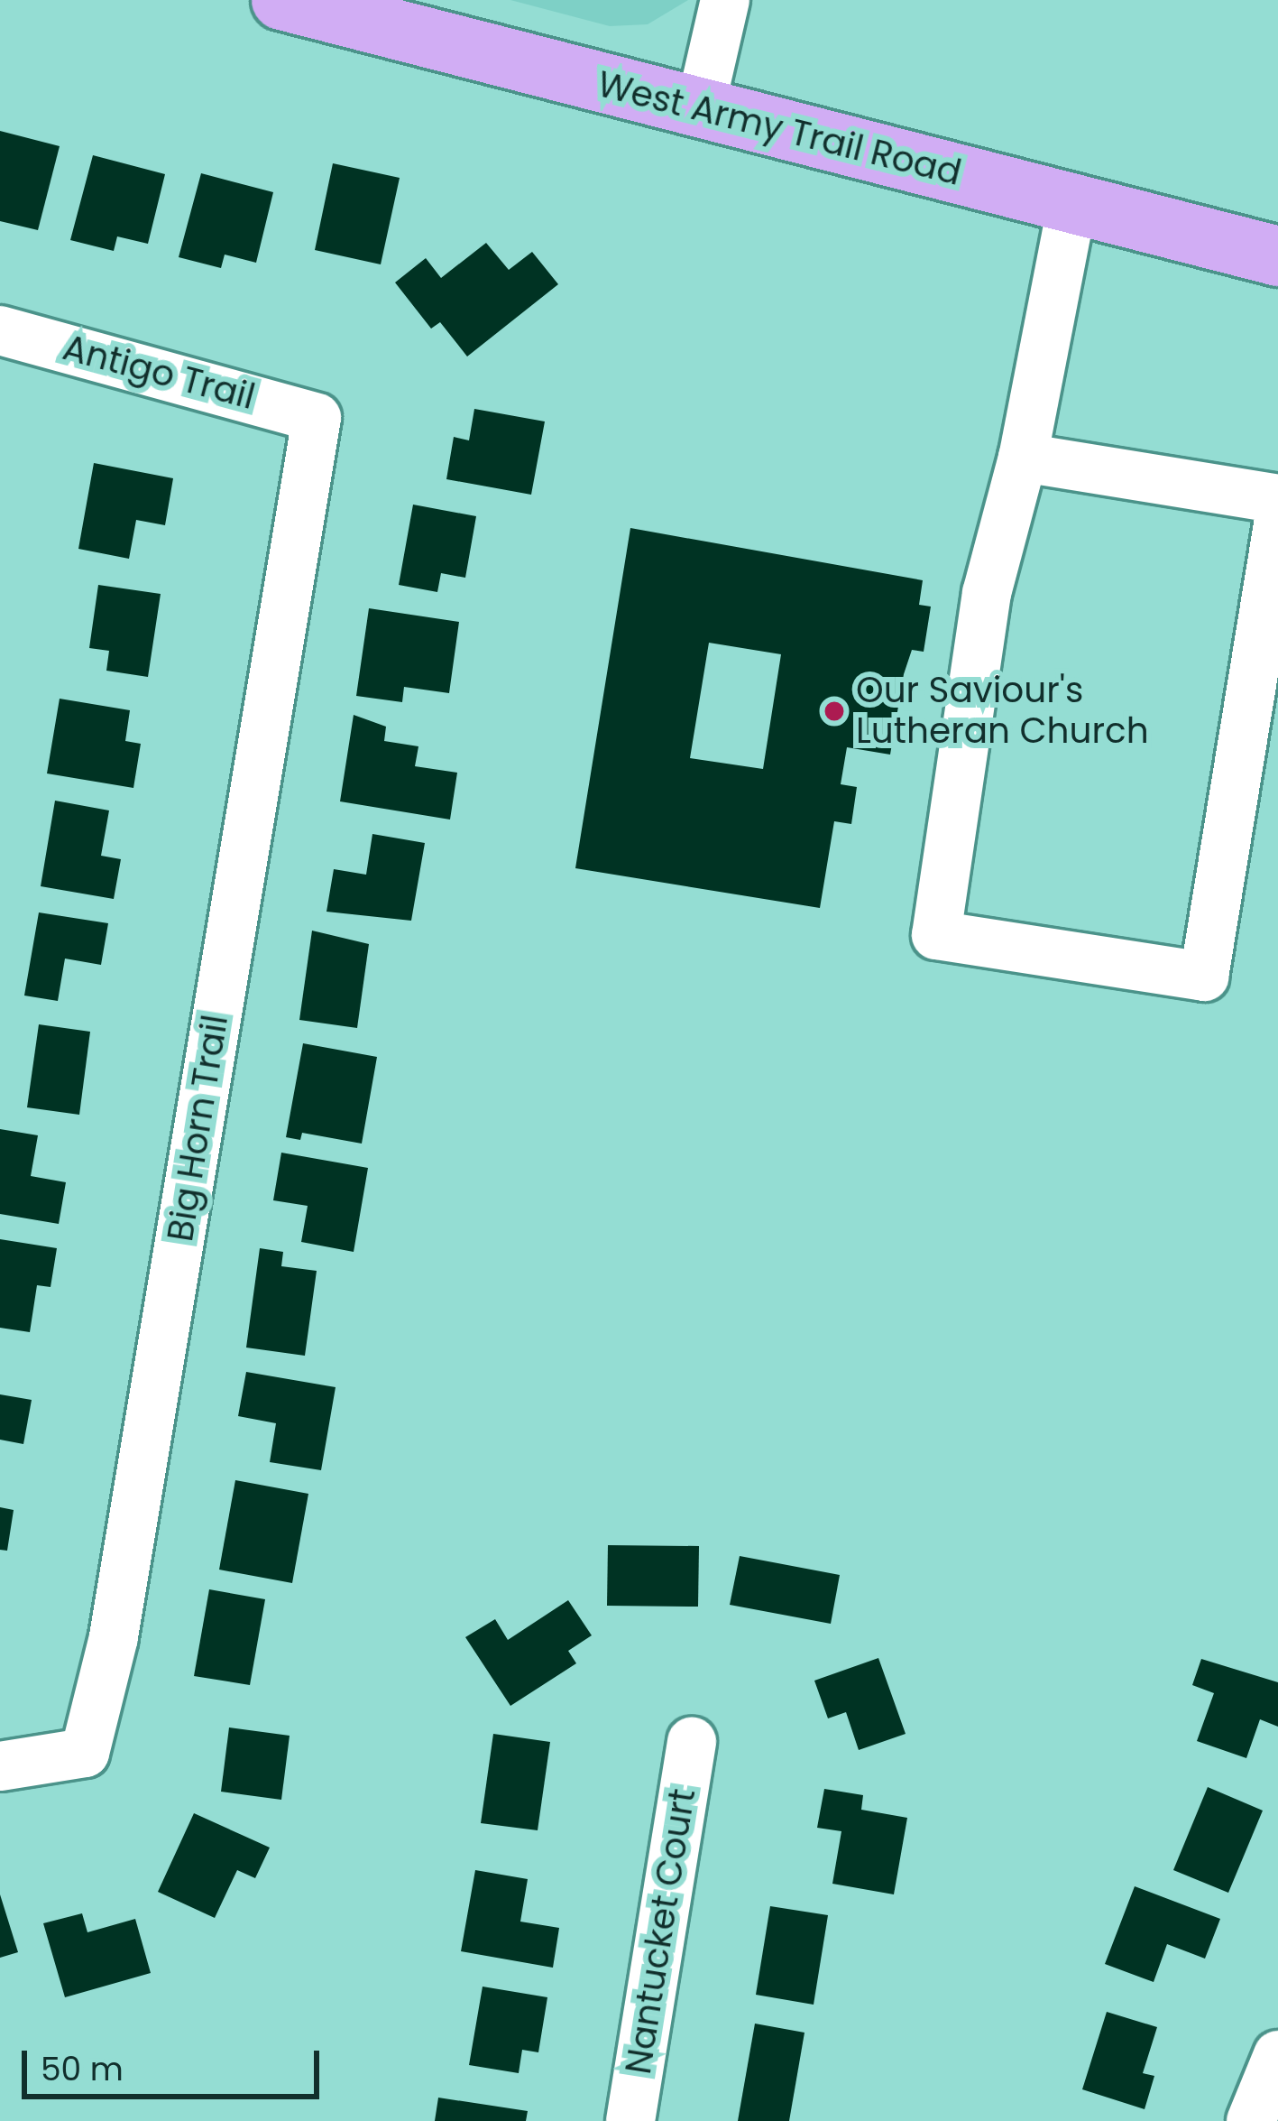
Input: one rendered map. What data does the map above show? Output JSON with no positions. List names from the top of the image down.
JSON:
{
  "streets": {
    "main road": ["West Army Trail Road"],
    "street": ["Antigo Trail", "Big Horn Trail", "Nantucket Court"]
  },
  "crossings": [
    ["Antigo Trail", "Big Horn Trail"]
  ],
  "places": ["Our Saviour's Lutheran Church"],
  "scale_bar": "50 m"
}
